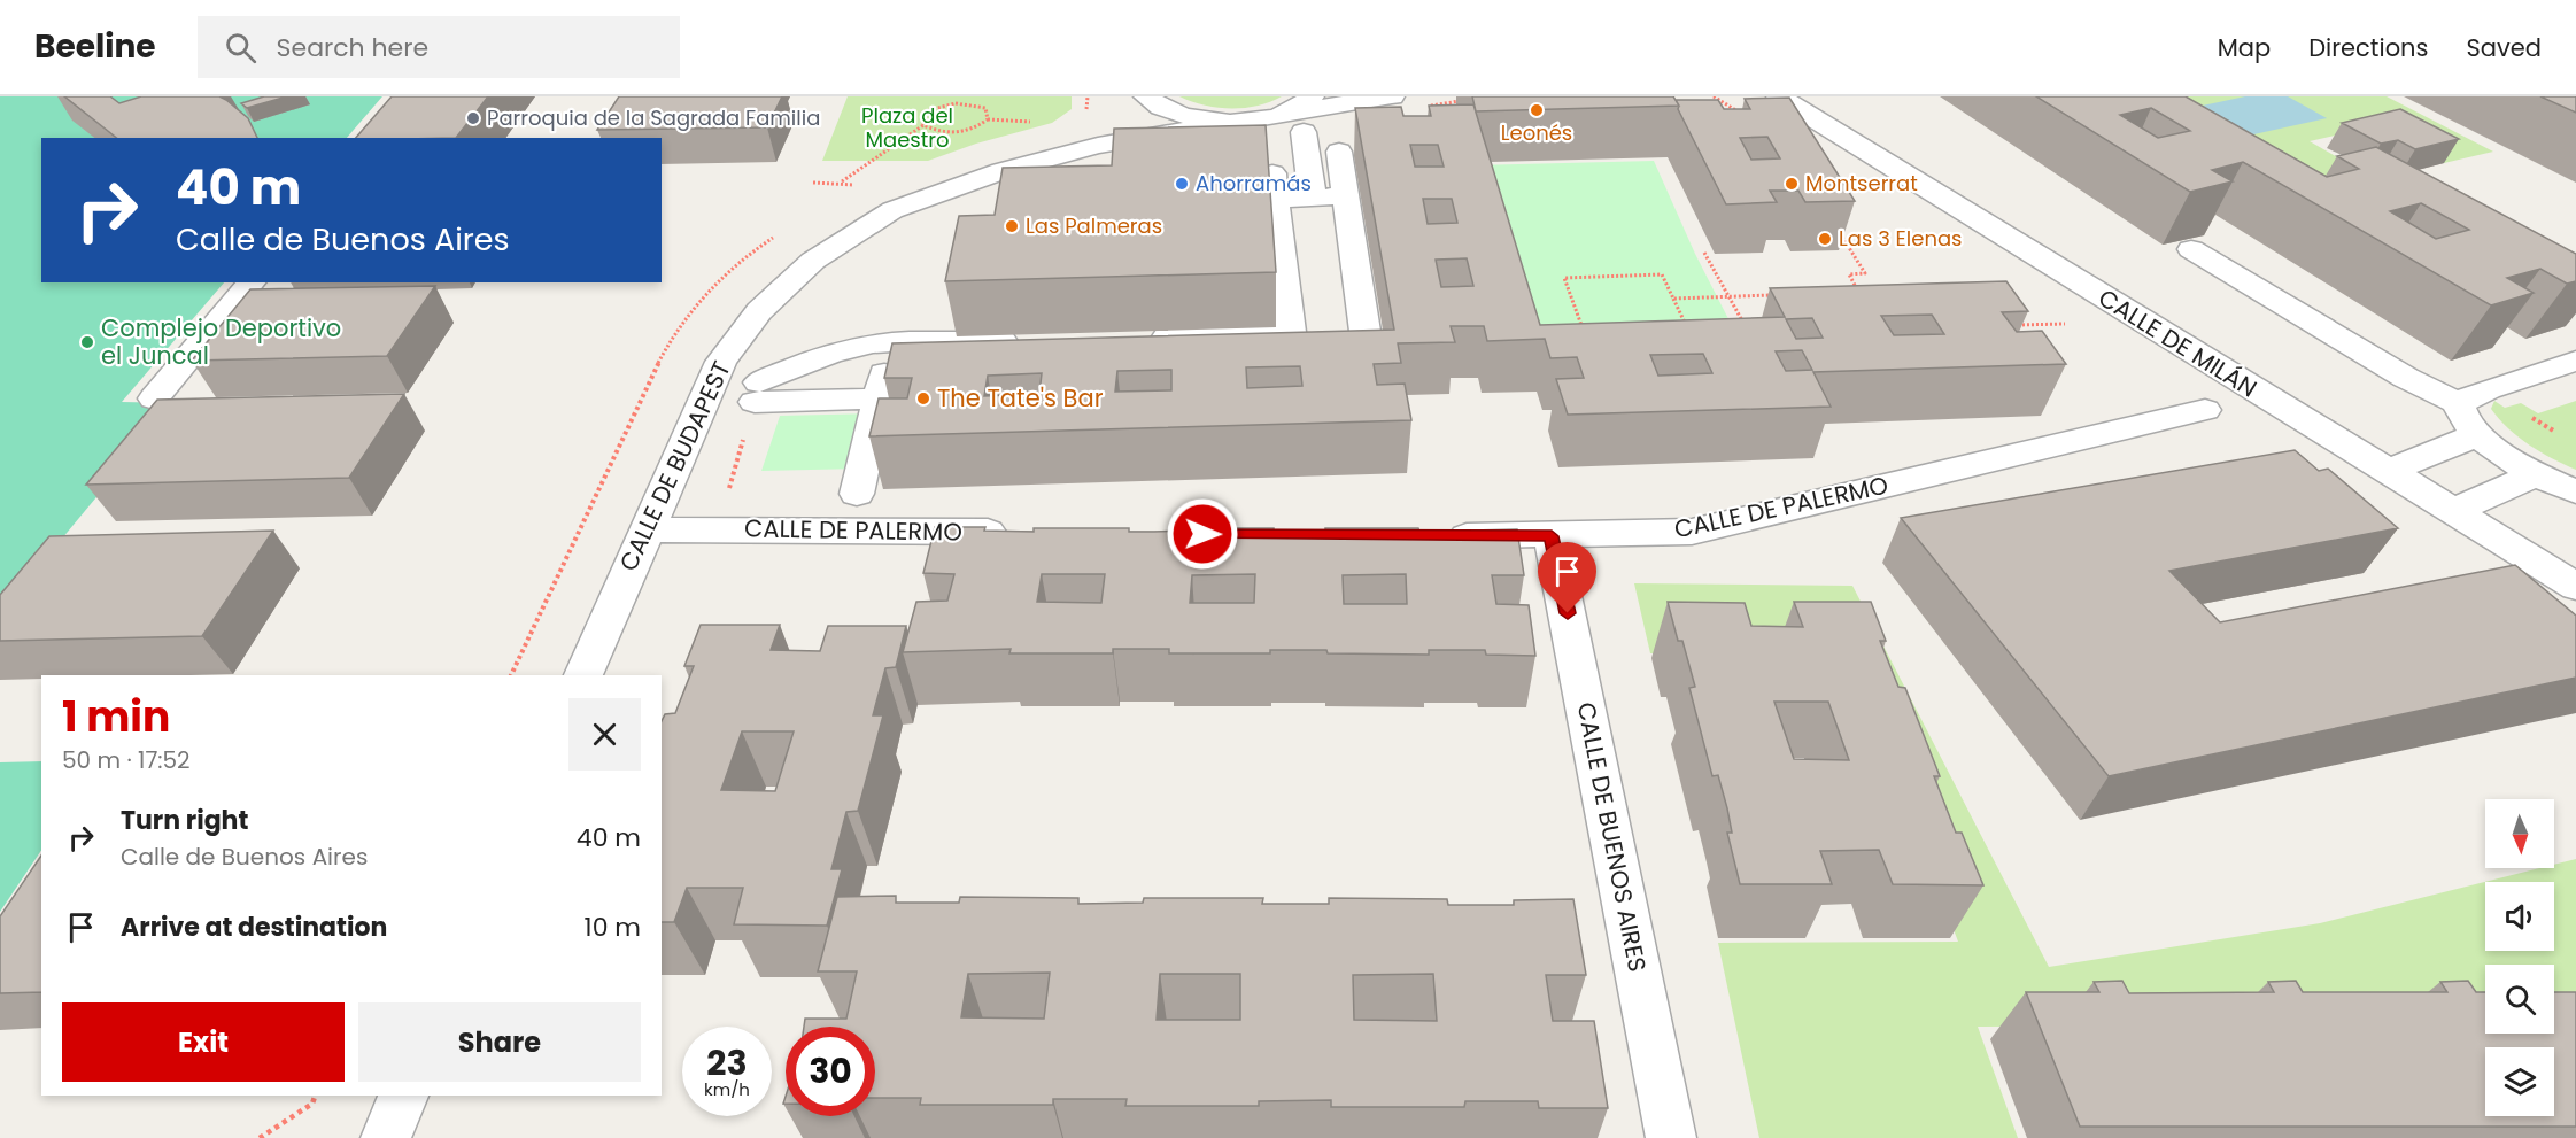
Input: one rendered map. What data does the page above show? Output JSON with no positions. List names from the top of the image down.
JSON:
{
  "streets": {
    "street": [
      "CALLE DE MILÁN",
      "CALLE DE BUDAPEST",
      "CALLE DE PALERMO",
      "CALLE DE BUENOS AIRES"
    ]
  },
  "crossings": [
    ["CALLE DE BUDAPEST", "CALLE DE PALERMO"],
    ["CALLE DE PALERMO", "CALLE DE BUENOS AIRES"]
  ],
  "parks": ["Plaza del Maestro"],
  "places": [
    "Leonés",
    "Parroquia de la Sagrada Familia",
    "Ahorramás",
    "Montserrat",
    "Las Palmeras",
    "Las 3 Elenas",
    "Complejo Deportivo el Juncal",
    "The Tate's Bar"
  ],
  "north": "bottom",
  "page": {
    "header": "Beeline",
    "search": "Search here",
    "nav": ["Map", "Directions", "Saved"],
    "turn": ["40 m", "Calle de Buenos Aires"],
    "heading": ["1 min", "50 m · 17:52"],
    "list": [
      {
        "name": "Turn right",
        "note": "Calle de Buenos Aires",
        "value": "40 m"
      },
      {
        "name": "Arrive at destination",
        "value": "10 m"
      }
    ],
    "buttons": ["Exit", "Share"],
    "speed": "23 km/h",
    "limit": "30"
  }
}
